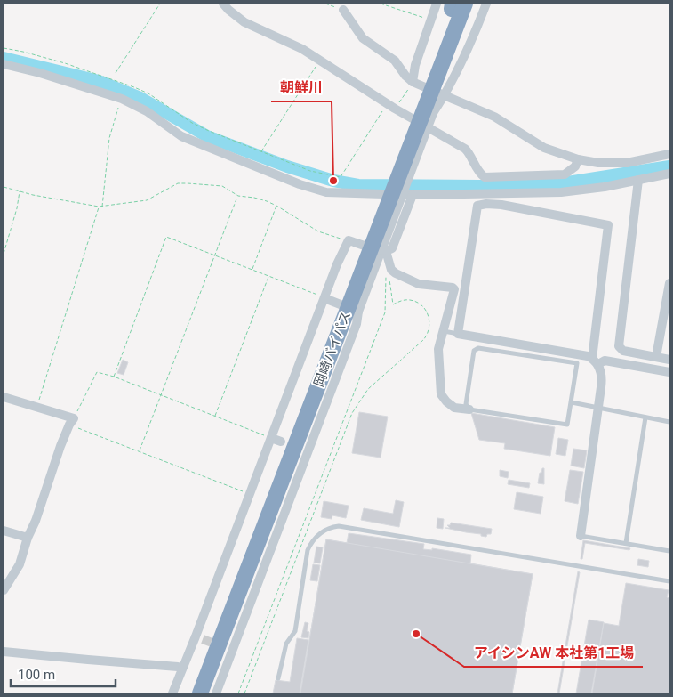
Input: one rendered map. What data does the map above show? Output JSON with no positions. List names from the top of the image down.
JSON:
{
  "streets": {
    "highway": ["岡崎バイパス"]
  },
  "places": ["朝鮮川", "アイシンAW 本社第1工場"],
  "scale_bar": "100 m"
}
